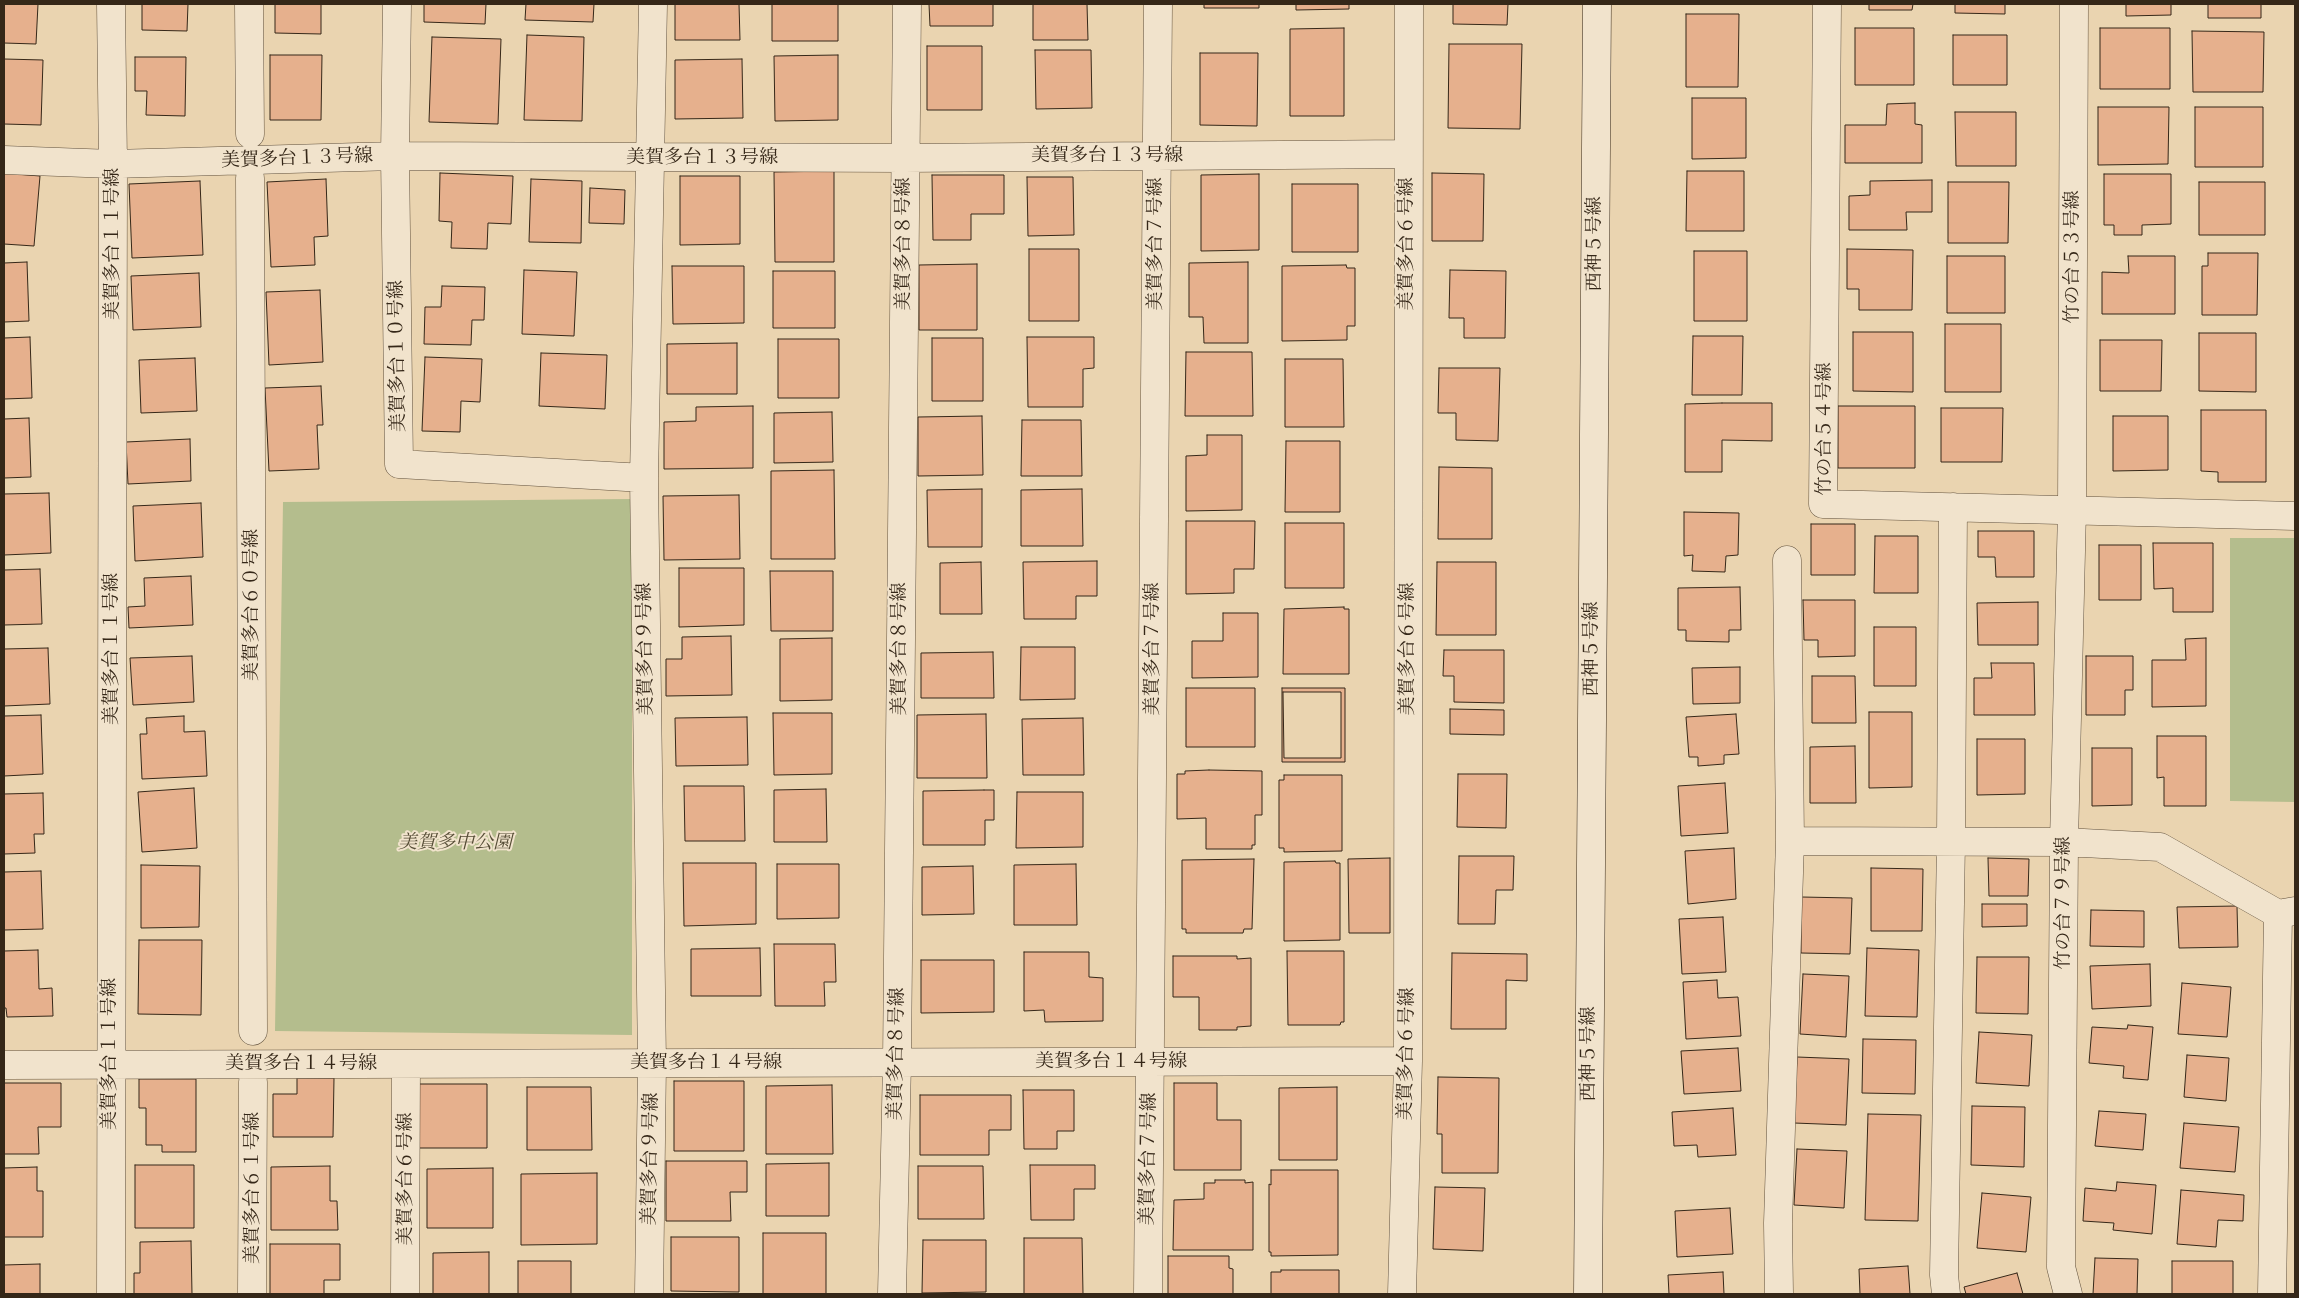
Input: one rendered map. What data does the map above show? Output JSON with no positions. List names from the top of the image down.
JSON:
{
  "streets": {
    "street": [
      "美賀多台１３号線",
      "美賀多台１１号線",
      "美賀多台８号線",
      "美賀多台７号線",
      "美賀多台６号線",
      "西神５号線",
      "竹の台５３号線",
      "美賀多台１０号線",
      "竹の台５４号線",
      "美賀多台６０号線",
      "美賀多台９号線",
      "竹の台７９号線",
      "美賀多台１４号線",
      "美賀多台６１号線"
    ]
  },
  "crossings": [
    ["美賀多台１３号線", "美賀多台１１号線"],
    ["美賀多台１３号線", "美賀多台８号線"],
    ["美賀多台１３号線", "美賀多台７号線"],
    ["美賀多台１３号線", "美賀多台６号線"],
    ["美賀多台１３号線", "美賀多台１０号線"],
    ["美賀多台１３号線", "美賀多台９号線"],
    ["美賀多台１１号線", "美賀多台１４号線"],
    ["美賀多台８号線", "美賀多台１４号線"],
    ["美賀多台７号線", "美賀多台１４号線"],
    ["美賀多台６号線", "美賀多台１４号線"],
    ["竹の台５３号線", "竹の台５４号線"],
    ["竹の台５３号線", "竹の台７９号線"],
    ["美賀多台１０号線", "美賀多台９号線"],
    ["竹の台５４号線", "竹の台７９号線"],
    ["美賀多台９号線", "美賀多台１４号線"]
  ],
  "parks": ["美賀多中公園"]
}
